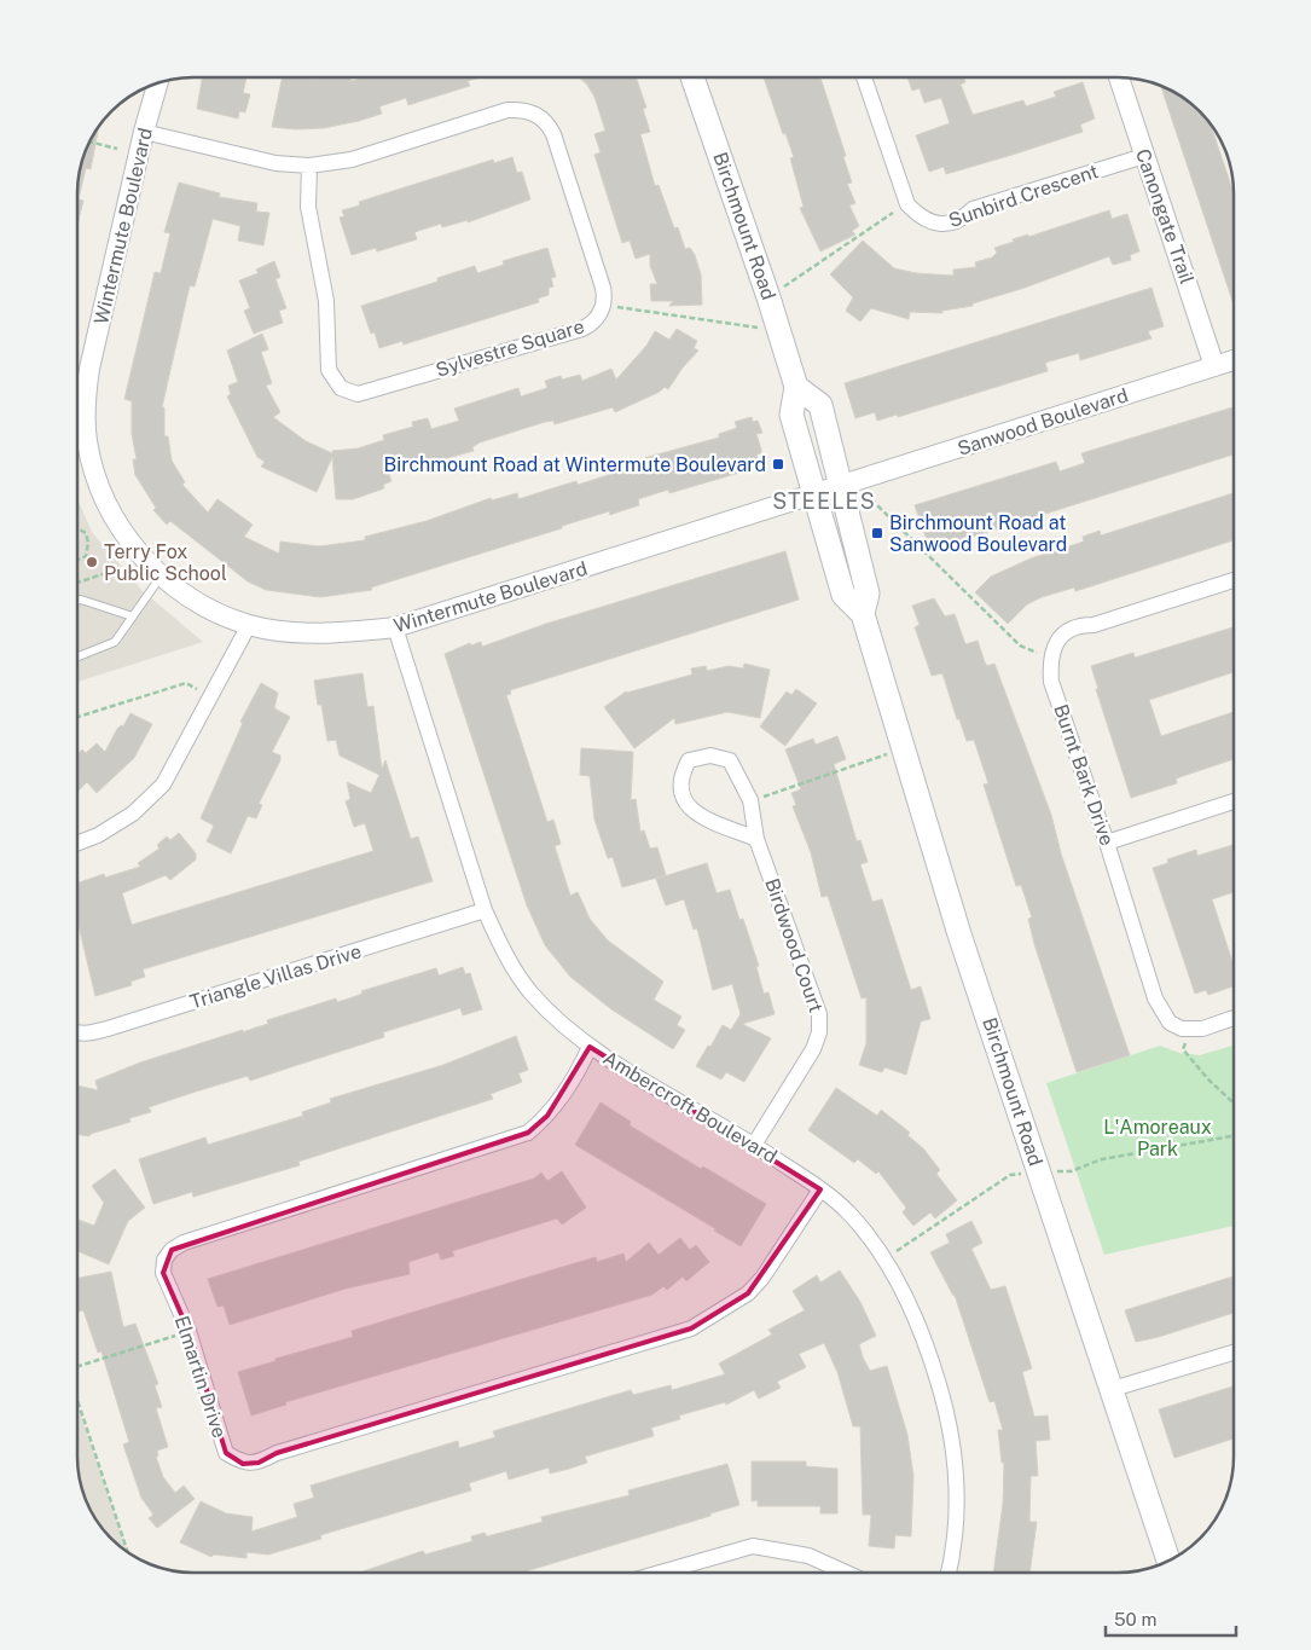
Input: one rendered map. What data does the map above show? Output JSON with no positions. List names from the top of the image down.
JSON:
{
  "streets": {
    "main road": ["Birchmount Road"],
    "street": [
      "Sunbird Crescent",
      "Canongate Trail",
      "Wintermute Boulevard",
      "Sylvestre Square",
      "Sanwood Boulevard",
      "Burnt Bark Drive",
      "Birdwood Court",
      "Triangle Villas Drive",
      "Ambercroft Boulevard",
      "Elmartin Drive"
    ]
  },
  "crossings": [
    ["Sunbird Crescent", "Canongate Trail"],
    ["Canongate Trail", "Sanwood Boulevard"],
    ["Wintermute Boulevard", "Birchmount Road"],
    ["Wintermute Boulevard", "Sylvestre Square"],
    ["Wintermute Boulevard", "Sanwood Boulevard"],
    ["Wintermute Boulevard", "Ambercroft Boulevard"],
    ["Birchmount Road", "Sanwood Boulevard"],
    ["Birdwood Court", "Ambercroft Boulevard"],
    ["Triangle Villas Drive", "Ambercroft Boulevard"],
    ["Ambercroft Boulevard", "Elmartin Drive"]
  ],
  "districts": ["STEELES"],
  "parks": ["L'Amoreaux Park"],
  "places": {
    "transit": ["Birchmount Road at Wintermute Boulevard", "Birchmount Road at Sanwood Boulevard"],
    "other": ["Terry Fox Public School"]
  },
  "scale_bar": "50 m"
}
